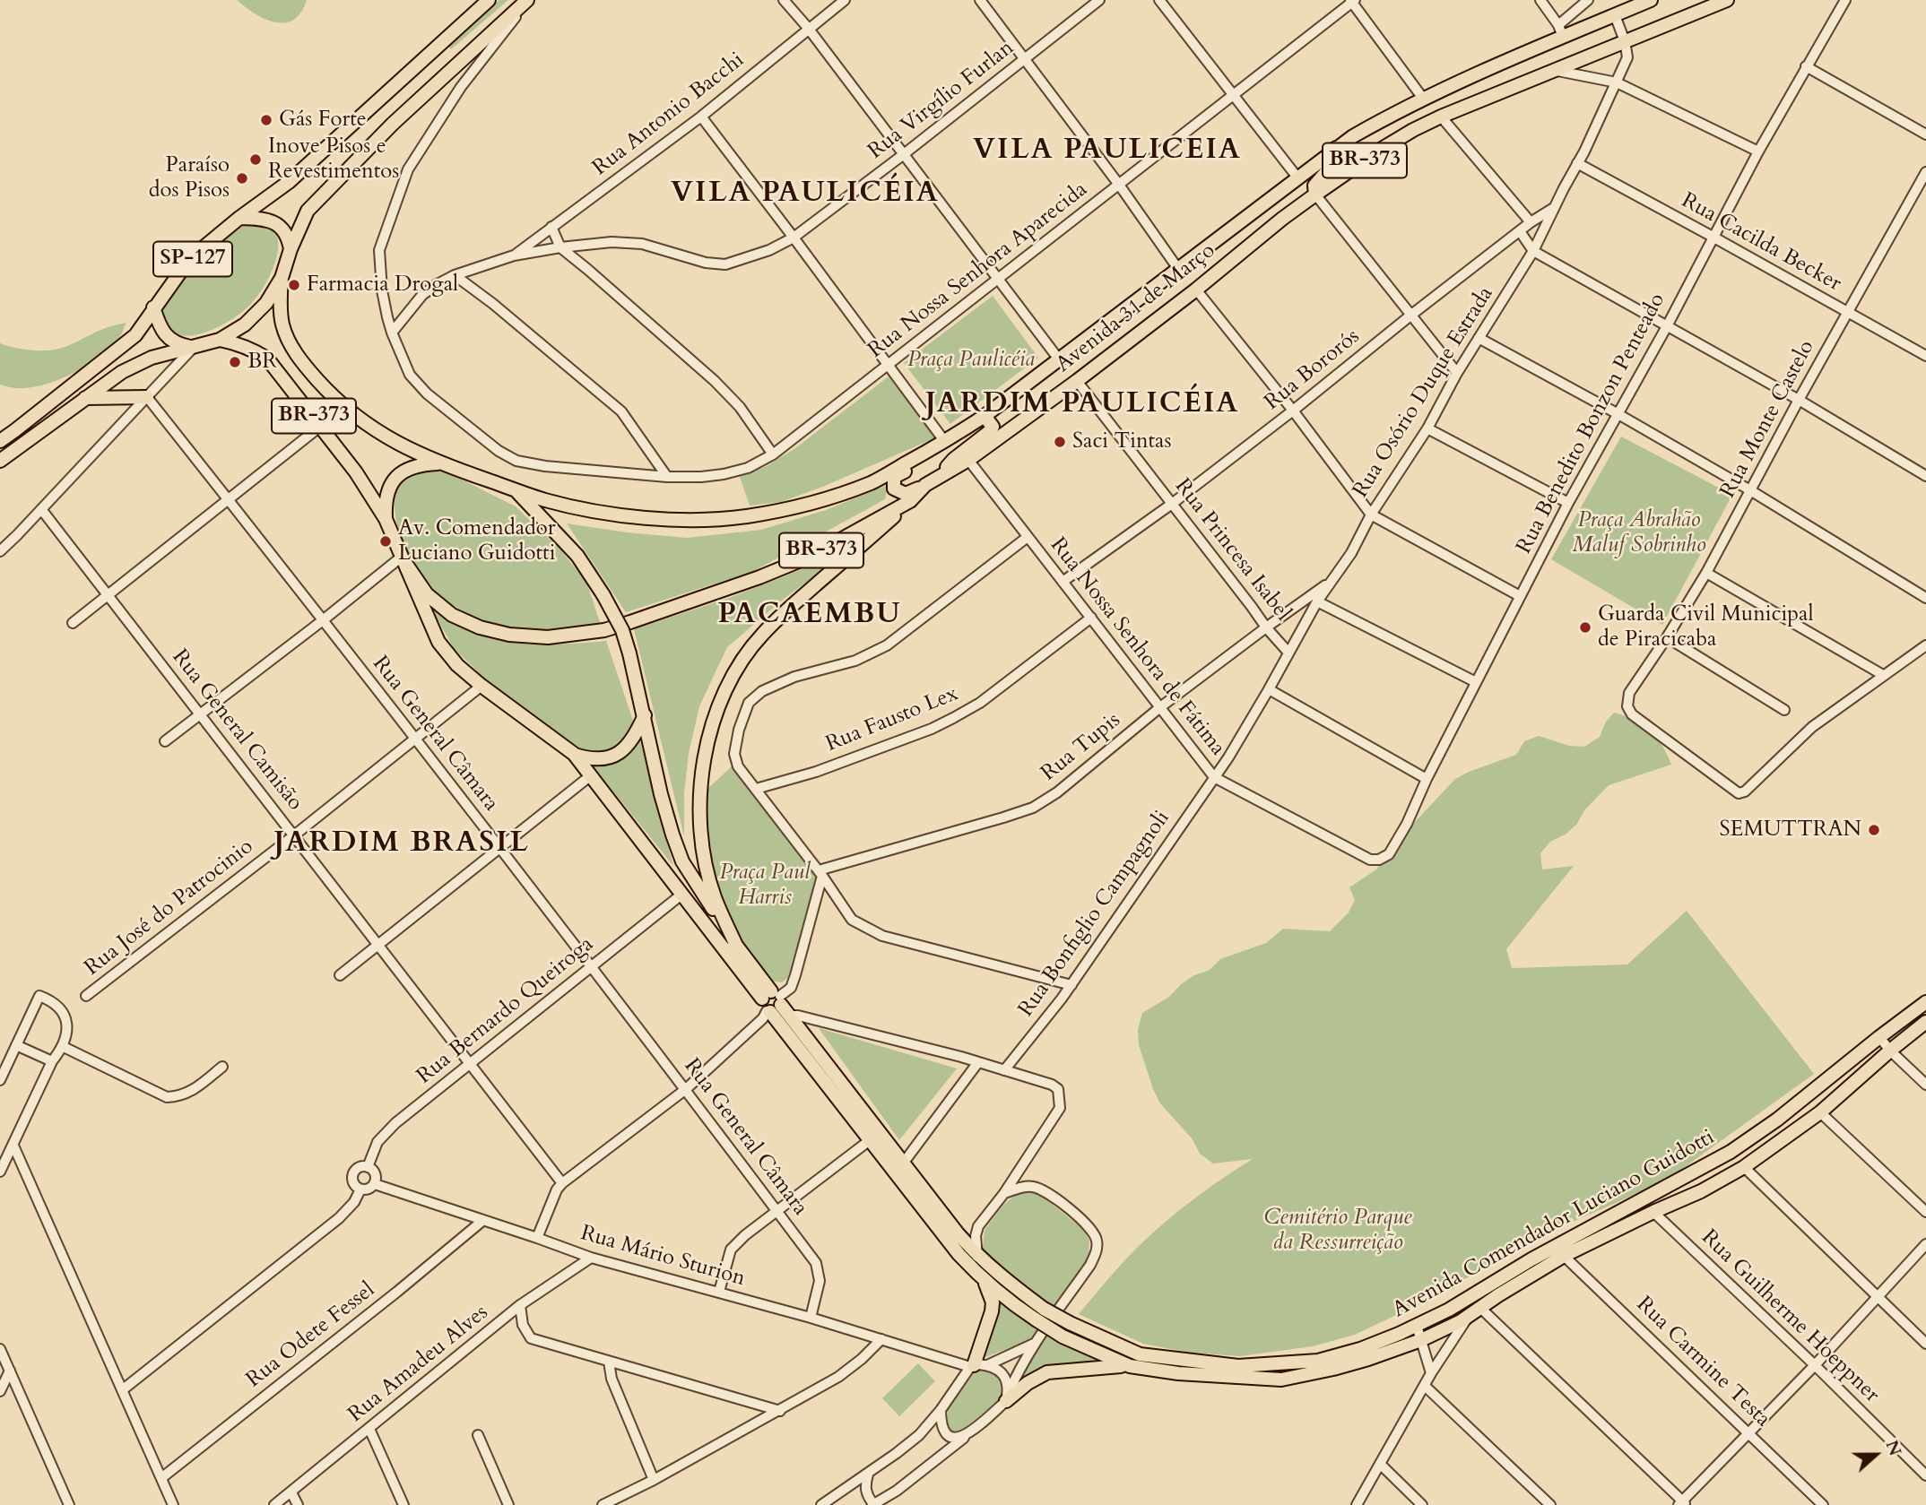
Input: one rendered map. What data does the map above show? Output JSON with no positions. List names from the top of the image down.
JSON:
{
  "streets": {
    "main road": [
      "BR-373",
      "SP-127",
      "Avenida 31 de Março",
      "Avenida Comendador Luciano Guidotti"
    ],
    "street": [
      "Rua Virgílio Furlan",
      "Rua Antonio Bacchi",
      "Rua Cacilda Becker",
      "Rua Nossa Senhora Aparecida",
      "Rua Bororós",
      "Rua Osório Duque Estrada",
      "Rua Monte Castelo",
      "Rua Benedito Bonzon Penteado",
      "Rua Princesa Isabel",
      "Rua Nossa Senhora de Fátima",
      "Rua Fausto Lex",
      "Rua General Camisão",
      "Rua General Câmara",
      "Rua Tupis",
      "Rua José do Patrocinio",
      "Rua Bonfiglio Campagnoli",
      "Rua Bernardo Queiroga",
      "Rua Mário Sturion",
      "Rua Guilherme Hoeppner",
      "Rua Odete Fessel",
      "Rua Carmine Testa",
      "Rua Amadeu Alves"
    ]
  },
  "crossings": [
    ["Rua Virgílio Furlan", "Rua Antonio Bacchi"],
    ["Rua Virgílio Furlan", "Rua Nossa Senhora Aparecida"],
    ["Rua Cacilda Becker", "Rua Osório Duque Estrada"],
    ["Rua Cacilda Becker", "Rua Monte Castelo"],
    ["Rua Cacilda Becker", "Rua Benedito Bonzon Penteado"],
    ["Avenida 31 de Março", "Rua Osório Duque Estrada"],
    ["Avenida 31 de Março", "Rua Princesa Isabel"],
    ["Avenida 31 de Março", "Rua Nossa Senhora de Fátima"],
    ["Avenida 31 de Março", "Avenida Comendador Luciano Guidotti"],
    ["Rua Bororós", "Rua Osório Duque Estrada"],
    ["Rua Bororós", "Rua Princesa Isabel"],
    ["Rua Bororós", "Rua Nossa Senhora de Fátima"],
    ["Rua Osório Duque Estrada", "Rua Princesa Isabel"],
    ["Rua Osório Duque Estrada", "Rua Nossa Senhora de Fátima"],
    ["Rua Osório Duque Estrada", "Rua Tupis"],
    ["Rua Osório Duque Estrada", "Rua Bonfiglio Campagnoli"],
    ["Rua Benedito Bonzon Penteado", "Rua Nossa Senhora de Fátima"],
    ["Rua Princesa Isabel", "Rua Tupis"],
    ["Rua Nossa Senhora de Fátima", "Rua Fausto Lex"],
    ["Rua Nossa Senhora de Fátima", "Rua Tupis"],
    ["Rua Nossa Senhora de Fátima", "Rua Bonfiglio Campagnoli"],
    ["Rua General Camisão", "Rua José do Patrocinio"],
    ["Rua General Camisão", "Rua Bernardo Queiroga"],
    ["Rua General Câmara", "Rua José do Patrocinio"],
    ["Rua General Câmara", "Rua Bernardo Queiroga"],
    ["Rua General Câmara", "Rua Mário Sturion"],
    ["Rua José do Patrocinio", "Avenida Comendador Luciano Guidotti"],
    ["Rua Bernardo Queiroga", "Avenida Comendador Luciano Guidotti"],
    ["Rua Bernardo Queiroga", "Rua Mário Sturion"],
    ["Avenida Comendador Luciano Guidotti", "Rua Guilherme Hoeppner"],
    ["Avenida Comendador Luciano Guidotti", "Rua Carmine Testa"],
    ["Rua Mário Sturion", "Rua Odete Fessel"],
    ["Rua Mário Sturion", "Rua Amadeu Alves"]
  ],
  "districts": [
    "VILA PAULICEIA",
    "VILA PAULICÉIA",
    "JARDIM PAULICÉIA",
    "PACAEMBU",
    "JARDIM BRASIL"
  ],
  "parks": [
    "Praça Paulicéia",
    "Praça Abrahão Maluf Sobrinho",
    "Praça Paul Harris",
    "Cemitério Parque da Ressurreição"
  ],
  "places": [
    "Gás Forte",
    "Inove Pisos e Revestimentos",
    "Paraíso dos Pisos",
    "Farmacia Drogal",
    "BR",
    "Saci Tintas",
    "Av. Comendador Luciano Guidotti",
    "Guarda Civil Municipal de Piracicaba",
    "SEMUTTRAN"
  ],
  "north": "right"
}
